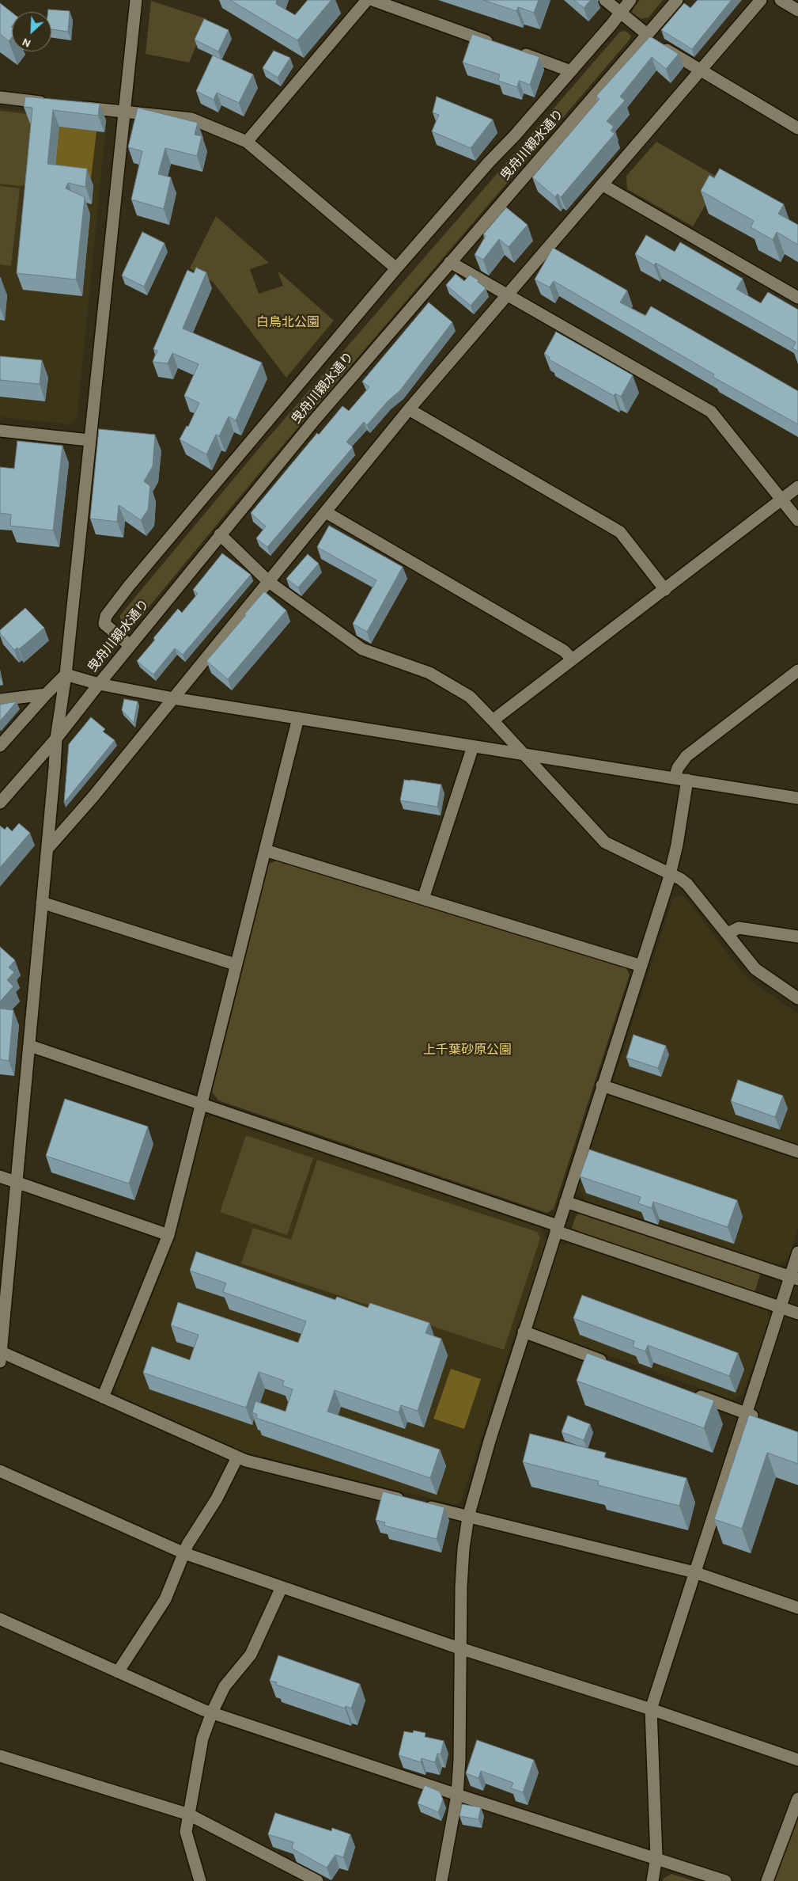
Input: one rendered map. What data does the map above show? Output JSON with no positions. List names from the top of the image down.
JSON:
{
  "streets": {
    "street": ["曳舟川親水通り"]
  },
  "parks": ["白鳥北公園", "上千葉砂原公園"],
  "north": "bottom left"
}
